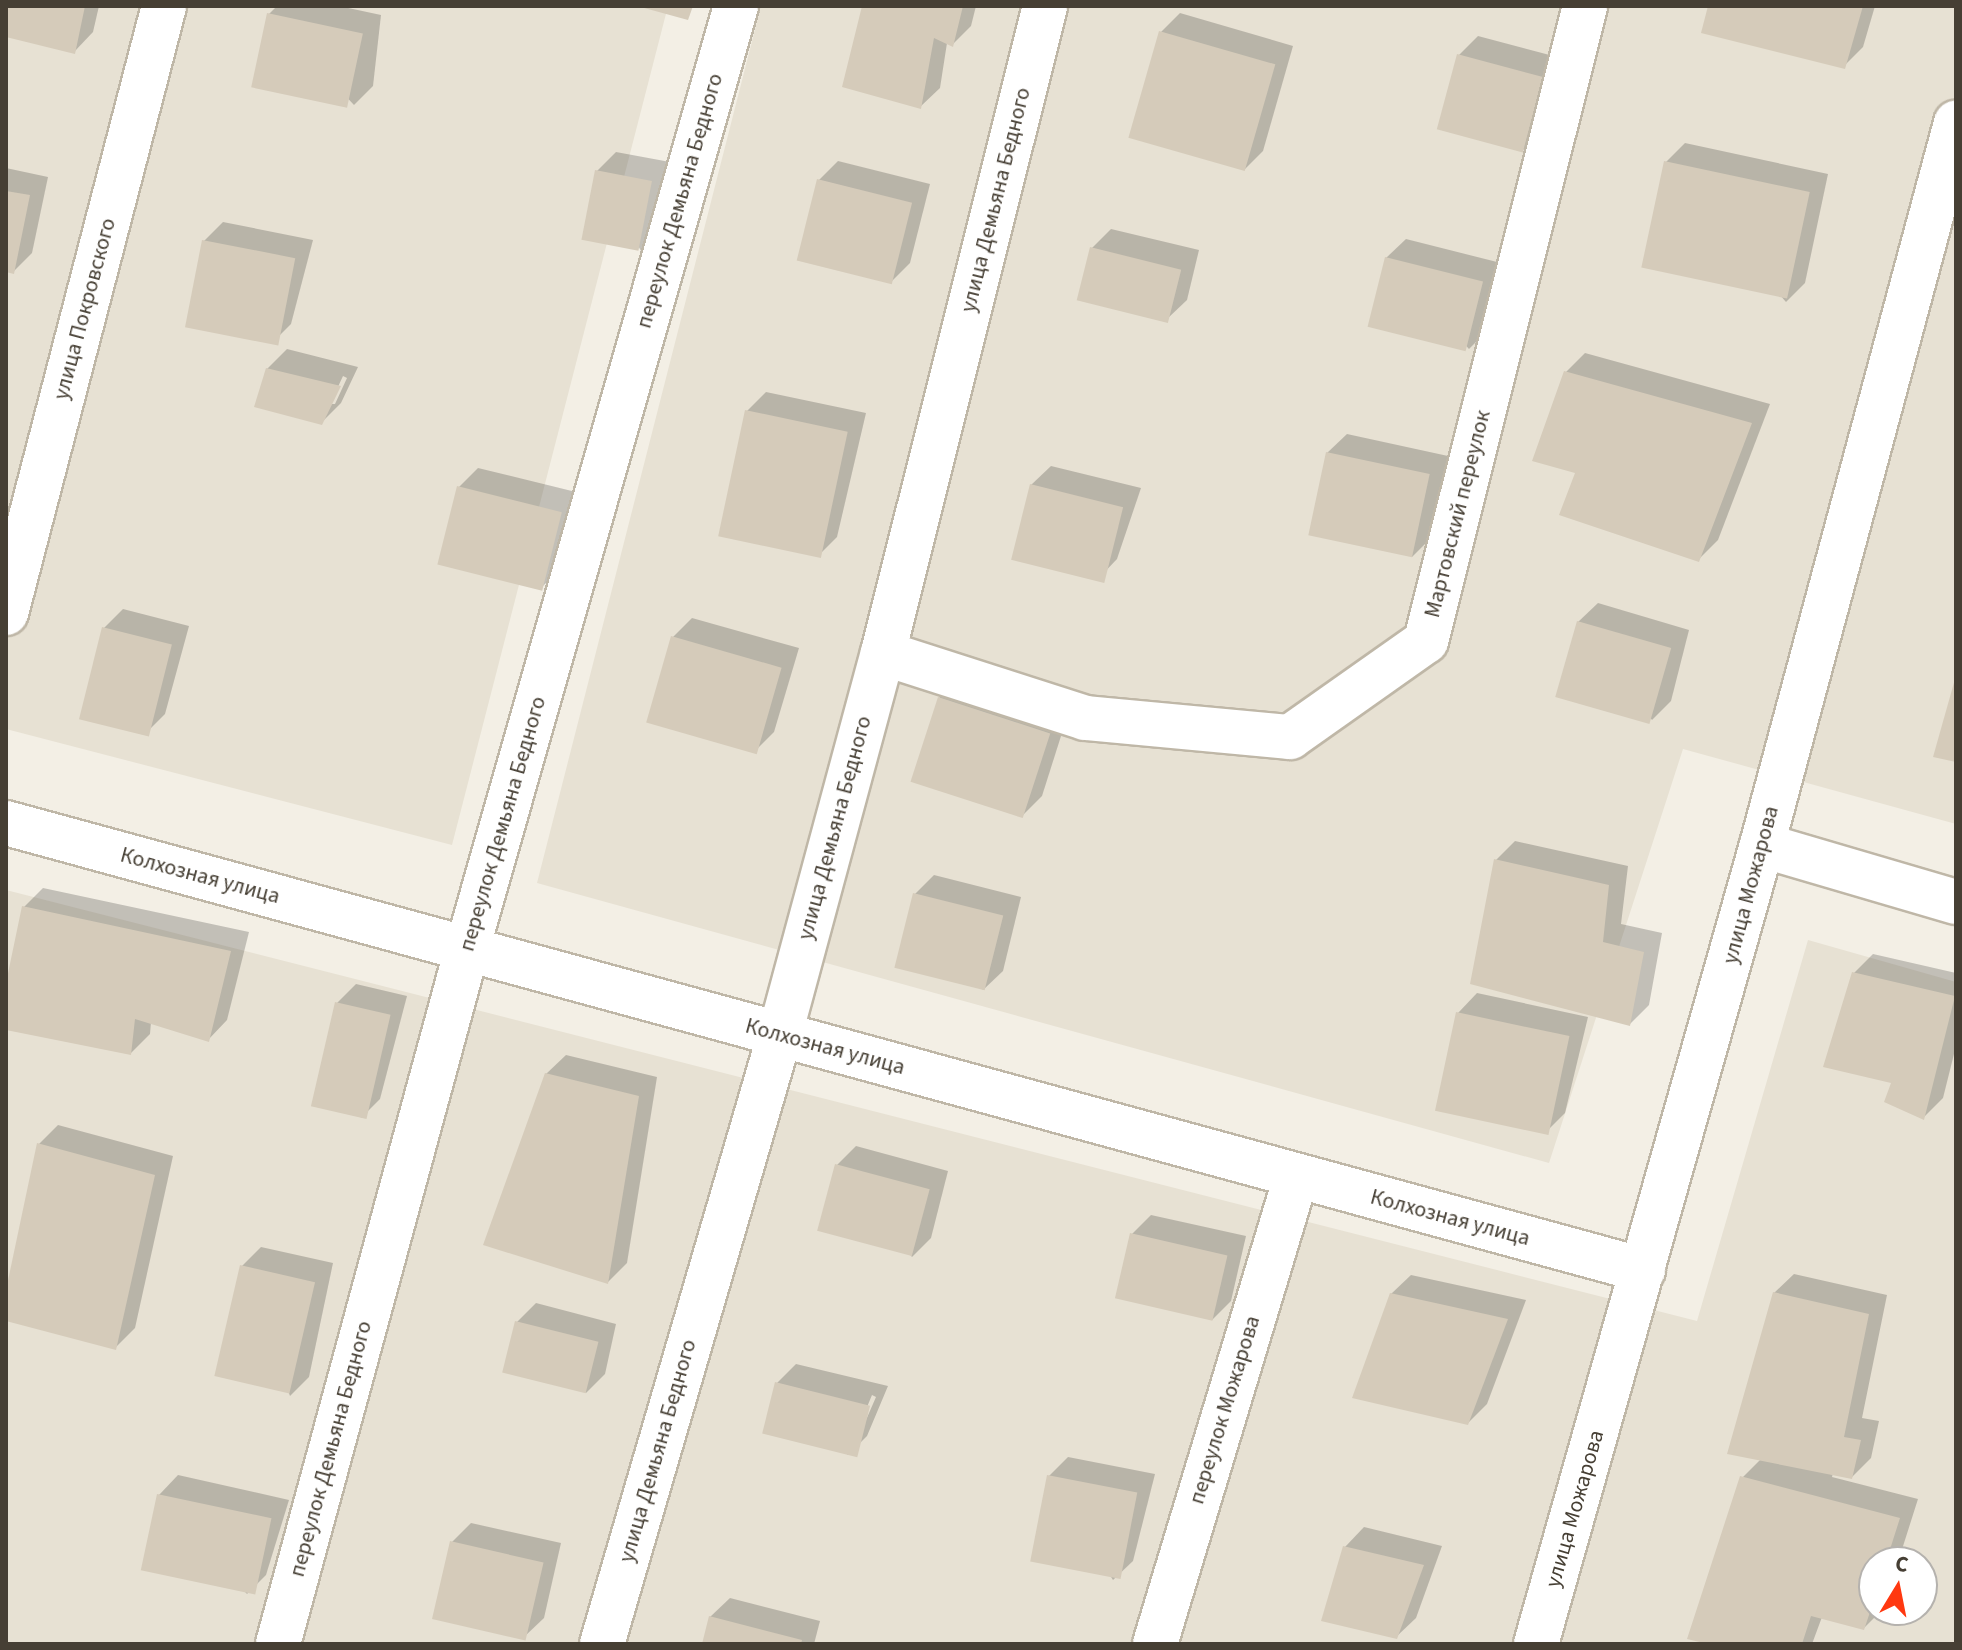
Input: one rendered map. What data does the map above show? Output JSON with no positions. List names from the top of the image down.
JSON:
{
  "streets": {
    "street": [
      "улица Демьяна Бедного",
      "переулок Демьяна Бедного",
      "улица Покровского",
      "Мартовский переулок",
      "Колхозная улица",
      "улица Можарова",
      "переулок Можарова"
    ]
  },
  "crossings": [
    ["улица Демьяна Бедного", "Мартовский переулок"],
    ["улица Демьяна Бедного", "Колхозная улица"],
    ["переулок Демьяна Бедного", "Колхозная улица"],
    ["Колхозная улица", "улица Можарова"],
    ["Колхозная улица", "переулок Можарова"]
  ],
  "north": "top"
}
